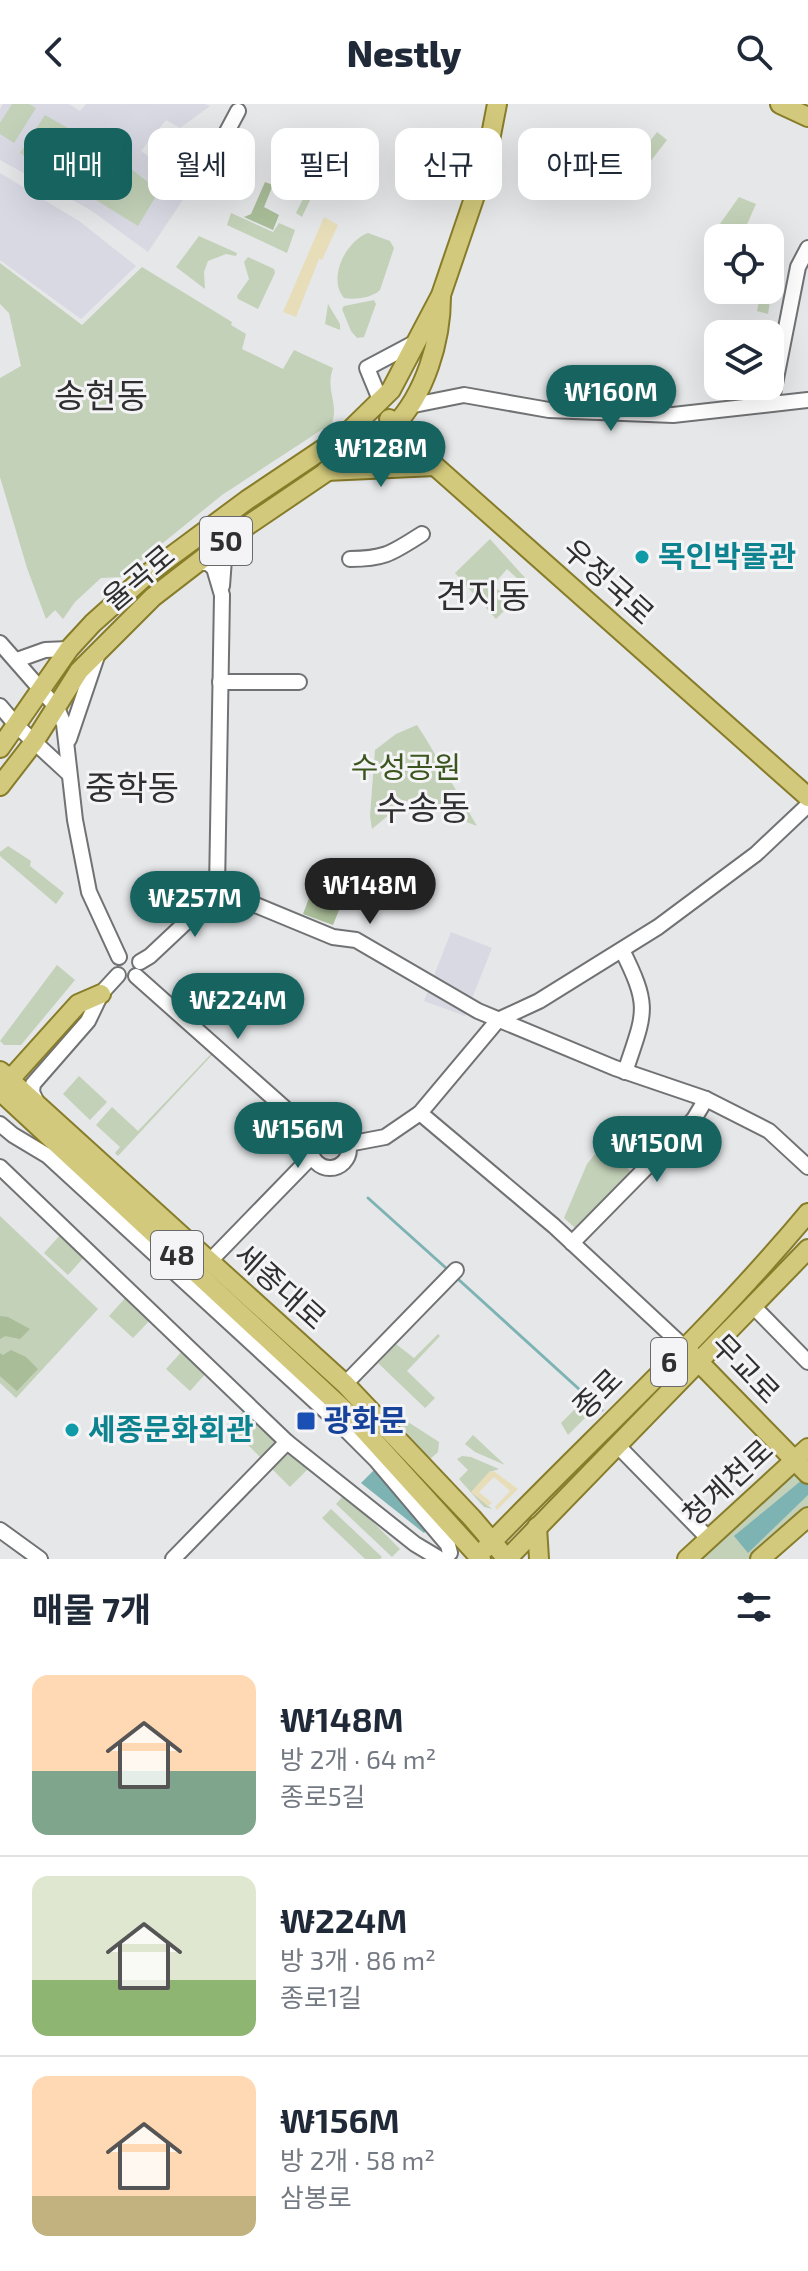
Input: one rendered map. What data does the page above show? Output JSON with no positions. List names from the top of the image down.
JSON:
{
  "streets": {
    "main road": [
      "50",
      "율곡로",
      "우정국로",
      "48",
      "세종대로",
      "6",
      "무교로",
      "종로",
      "청계천로"
    ]
  },
  "crossings": [
    ["50", "율곡로"],
    ["율곡로", "우정국로"],
    ["세종대로", "6"],
    ["세종대로", "종로"],
    ["6", "종로"],
    ["무교로", "종로"],
    ["무교로", "청계천로"],
    ["종로", "청계천로"]
  ],
  "districts": [
    "송현동",
    "견지동",
    "중학동",
    "수송동"
  ],
  "parks": ["수성공원"],
  "places": {
    "other": ["목인박물관", "세종문화회관"],
    "transit": ["광화문"]
  },
  "page": {
    "header": "Nestly",
    "chip": [
      "매매",
      "월세",
      "필터",
      "신규",
      "아파트"
    ],
    "price": [
      "₩160M",
      "₩128M",
      "₩148M",
      "₩257M",
      "₩224M",
      "₩156M",
      "₩150M"
    ],
    "heading": "매물 7개",
    "list": [
      {
        "name": "₩148M",
        "note": "방 2개 · 64 m² · 종로5길"
      },
      {
        "name": "₩224M",
        "note": "방 3개 · 86 m² · 종로1길"
      },
      {
        "name": "₩156M",
        "note": "방 2개 · 58 m² · 삼봉로"
      }
    ]
  }
}
